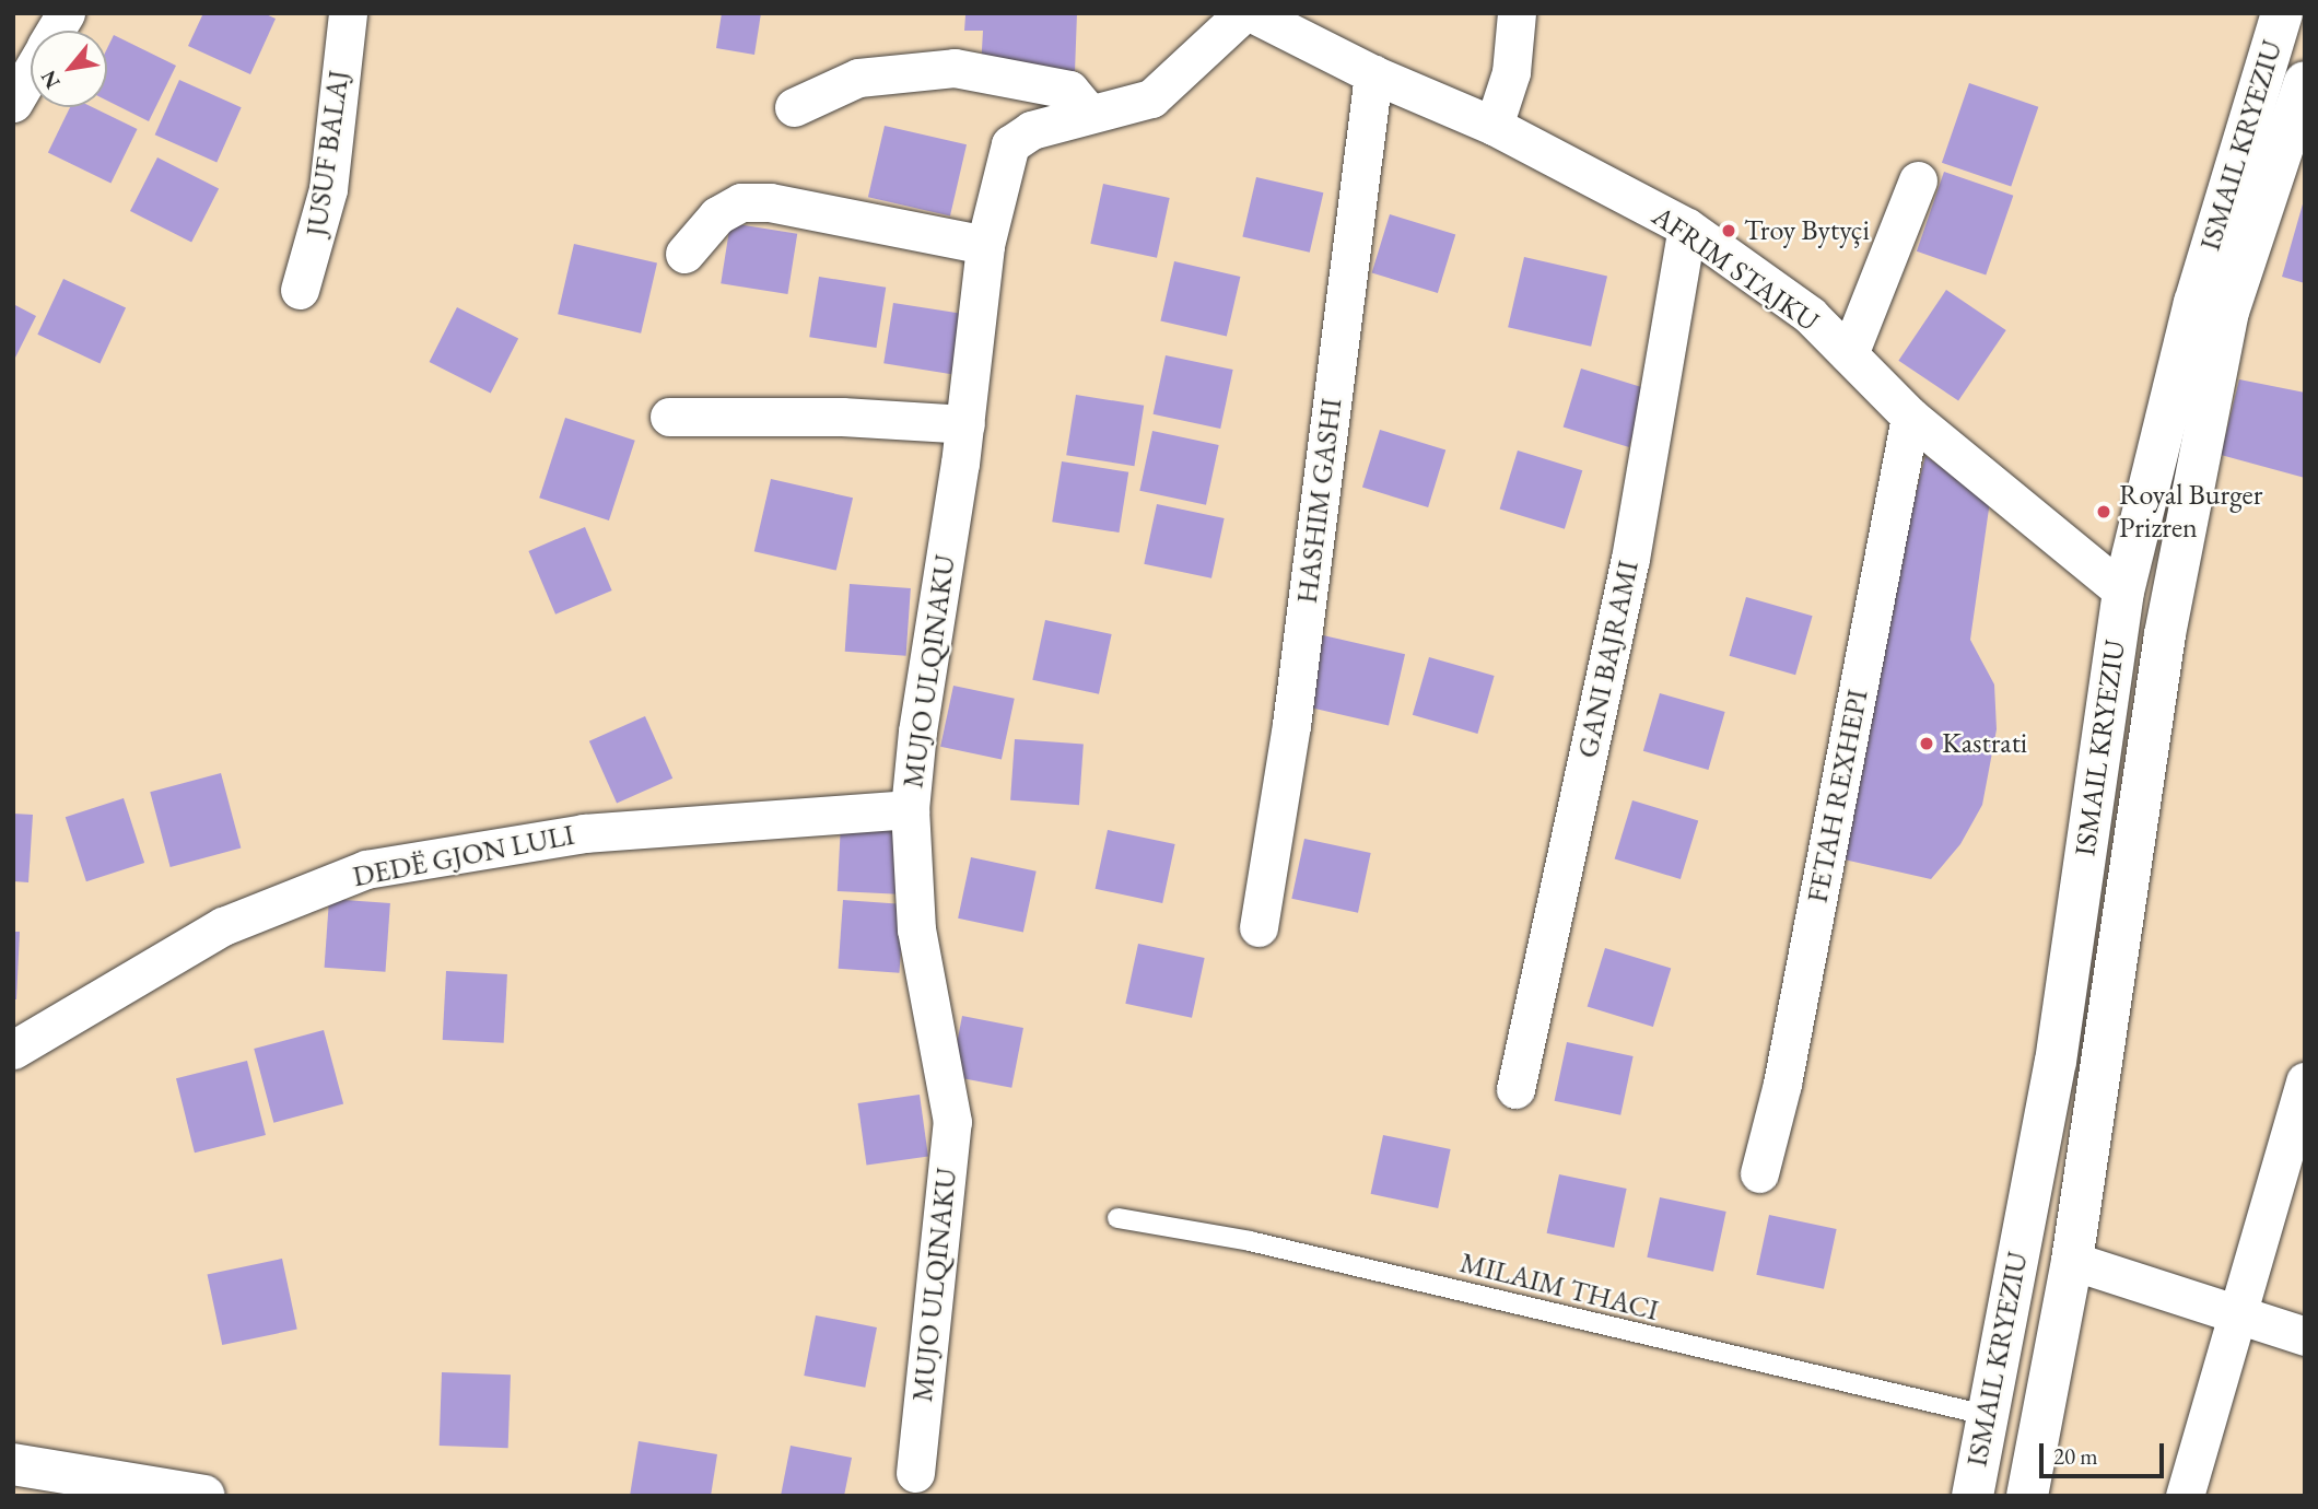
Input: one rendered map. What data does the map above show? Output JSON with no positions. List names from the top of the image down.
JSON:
{
  "streets": {
    "main road": ["ISMAIL KRYEZIU"],
    "street": [
      "JUSUF BALAJ",
      "AFRIM STAJKU",
      "HASHIM GASHI",
      "GANI BAJRAMI",
      "MUJO ULQINAKU",
      "FETAH REXHEPI",
      "DEDË GJON LULI"
    ],
    "lane": ["MILAIM THACI"]
  },
  "crossings": [
    ["ISMAIL KRYEZIU", "AFRIM STAJKU"],
    ["ISMAIL KRYEZIU", "MILAIM THACI"],
    ["AFRIM STAJKU", "HASHIM GASHI"],
    ["AFRIM STAJKU", "GANI BAJRAMI"],
    ["AFRIM STAJKU", "FETAH REXHEPI"],
    ["MUJO ULQINAKU", "DEDË GJON LULI"]
  ],
  "places": ["Troy Bytyçi", "Royal Burger Prizren", "Kastrati"],
  "scale_bar": "20 m",
  "north": "bottom left"
}
